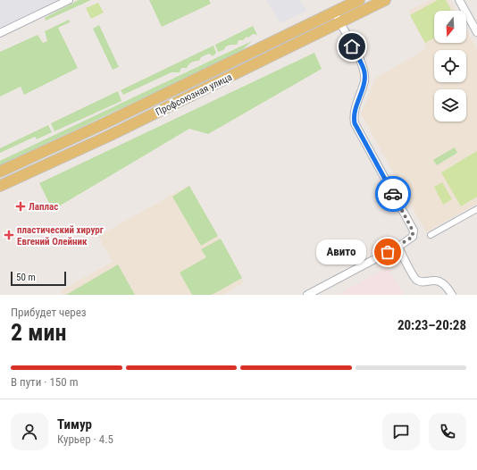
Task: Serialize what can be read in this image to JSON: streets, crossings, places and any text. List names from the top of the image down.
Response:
{
  "streets": {
    "main road": ["Профсоюзная улица"]
  },
  "places": {
    "health": ["Лаплас", "пластический хирург Евгений Олейник"],
    "other": ["Авито"]
  },
  "scale_bar": "50 m",
  "north": "bottom",
  "page": {
    "bubble": "Авито",
    "scale": "50 m",
    "heading": ["2 мин", "Прибудет через", "20:23–20:28"],
    "panel": ["Тимур", "Курьер · 4.5"],
    "bar": "В пути · 150 m"
  }
}
